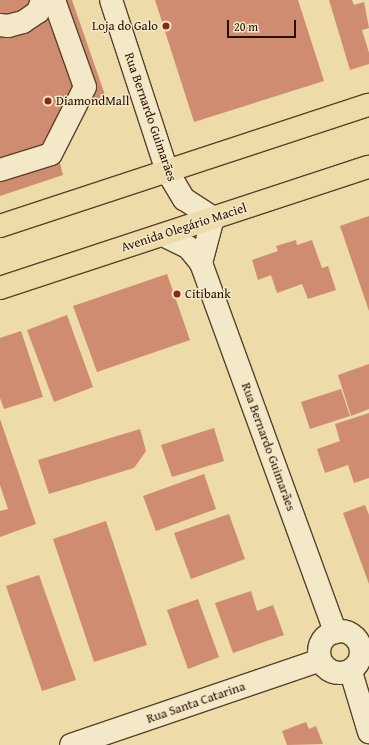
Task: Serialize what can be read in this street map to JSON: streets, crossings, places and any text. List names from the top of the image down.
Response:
{
  "streets": {
    "main road": ["Avenida Olegário Maciel"],
    "street": ["Rua Bernardo Guimarães", "Rua Santa Catarina"]
  },
  "crossings": [
    ["Rua Bernardo Guimarães", "Avenida Olegário Maciel"],
    ["Rua Bernardo Guimarães", "Rua Santa Catarina"]
  ],
  "places": ["Loja do Galo", "DiamondMall", "Citibank"],
  "scale_bar": "20 m"
}
